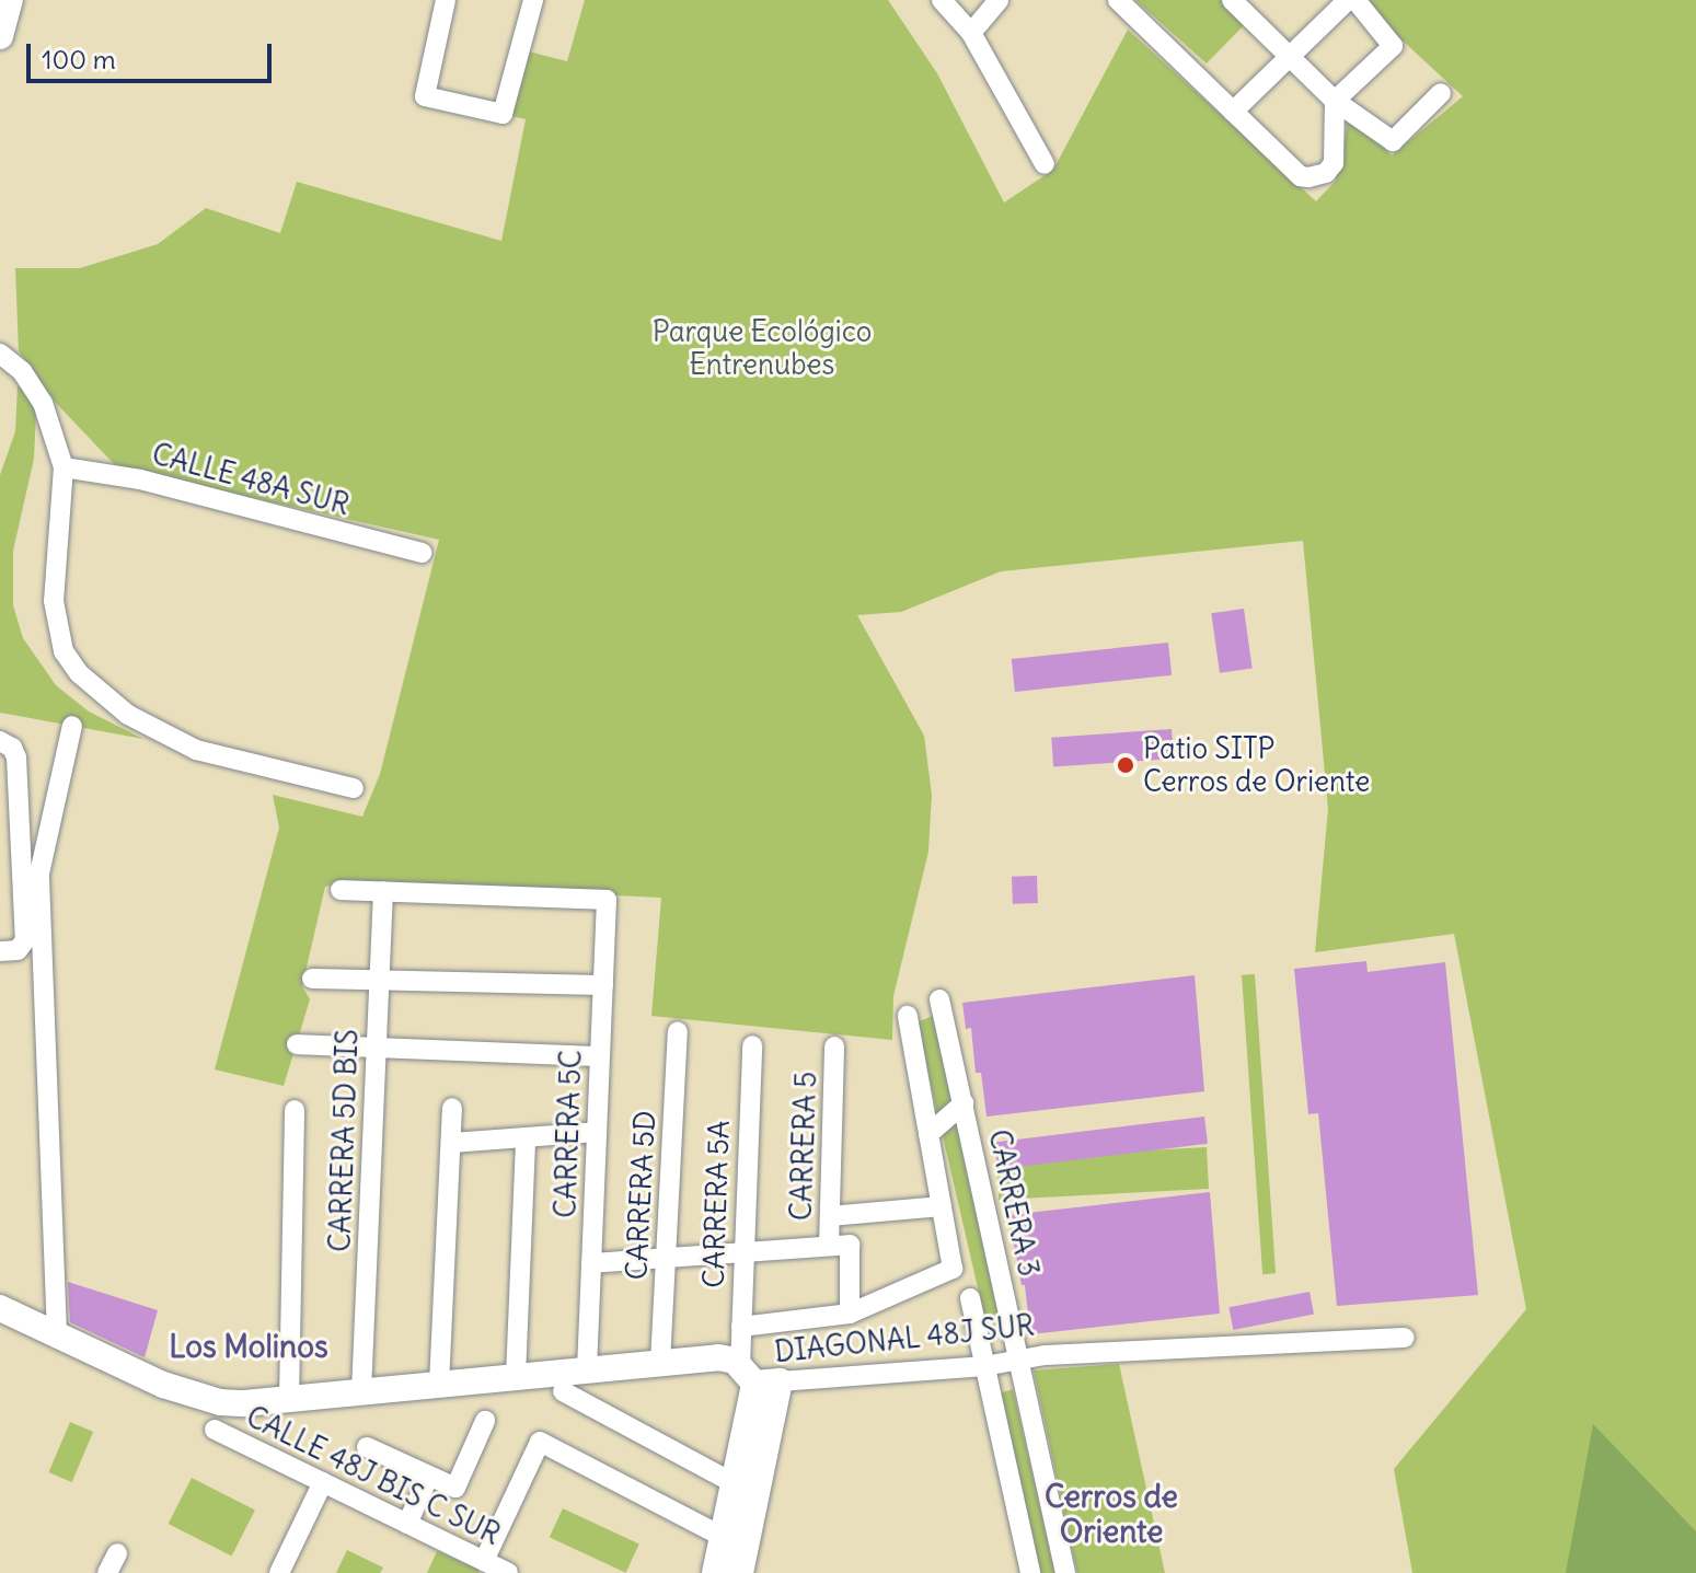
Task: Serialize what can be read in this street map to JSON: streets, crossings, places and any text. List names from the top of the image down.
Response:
{
  "streets": {
    "street": [
      "CALLE 48A SUR",
      "CARRERA 5C",
      "CARRERA 5D BIS",
      "CARRERA 5",
      "CARRERA 5D",
      "CARRERA 3",
      "CARRERA 5A",
      "DIAGONAL 48J SUR",
      "CALLE 48J BIS C SUR"
    ]
  },
  "crossings": [
    ["CARRERA 5C", "CARRERA 5D BIS"],
    ["CARRERA 5C", "DIAGONAL 48J SUR"],
    ["CARRERA 5D BIS", "DIAGONAL 48J SUR"],
    ["CARRERA 5D", "DIAGONAL 48J SUR"],
    ["CARRERA 3", "DIAGONAL 48J SUR"],
    ["CARRERA 5A", "DIAGONAL 48J SUR"]
  ],
  "districts": ["Los Molinos", "Cerros de Oriente"],
  "parks": ["Parque Ecológico Entrenubes"],
  "places": ["Patio SITP Cerros de Oriente"],
  "scale_bar": "100 m"
}
